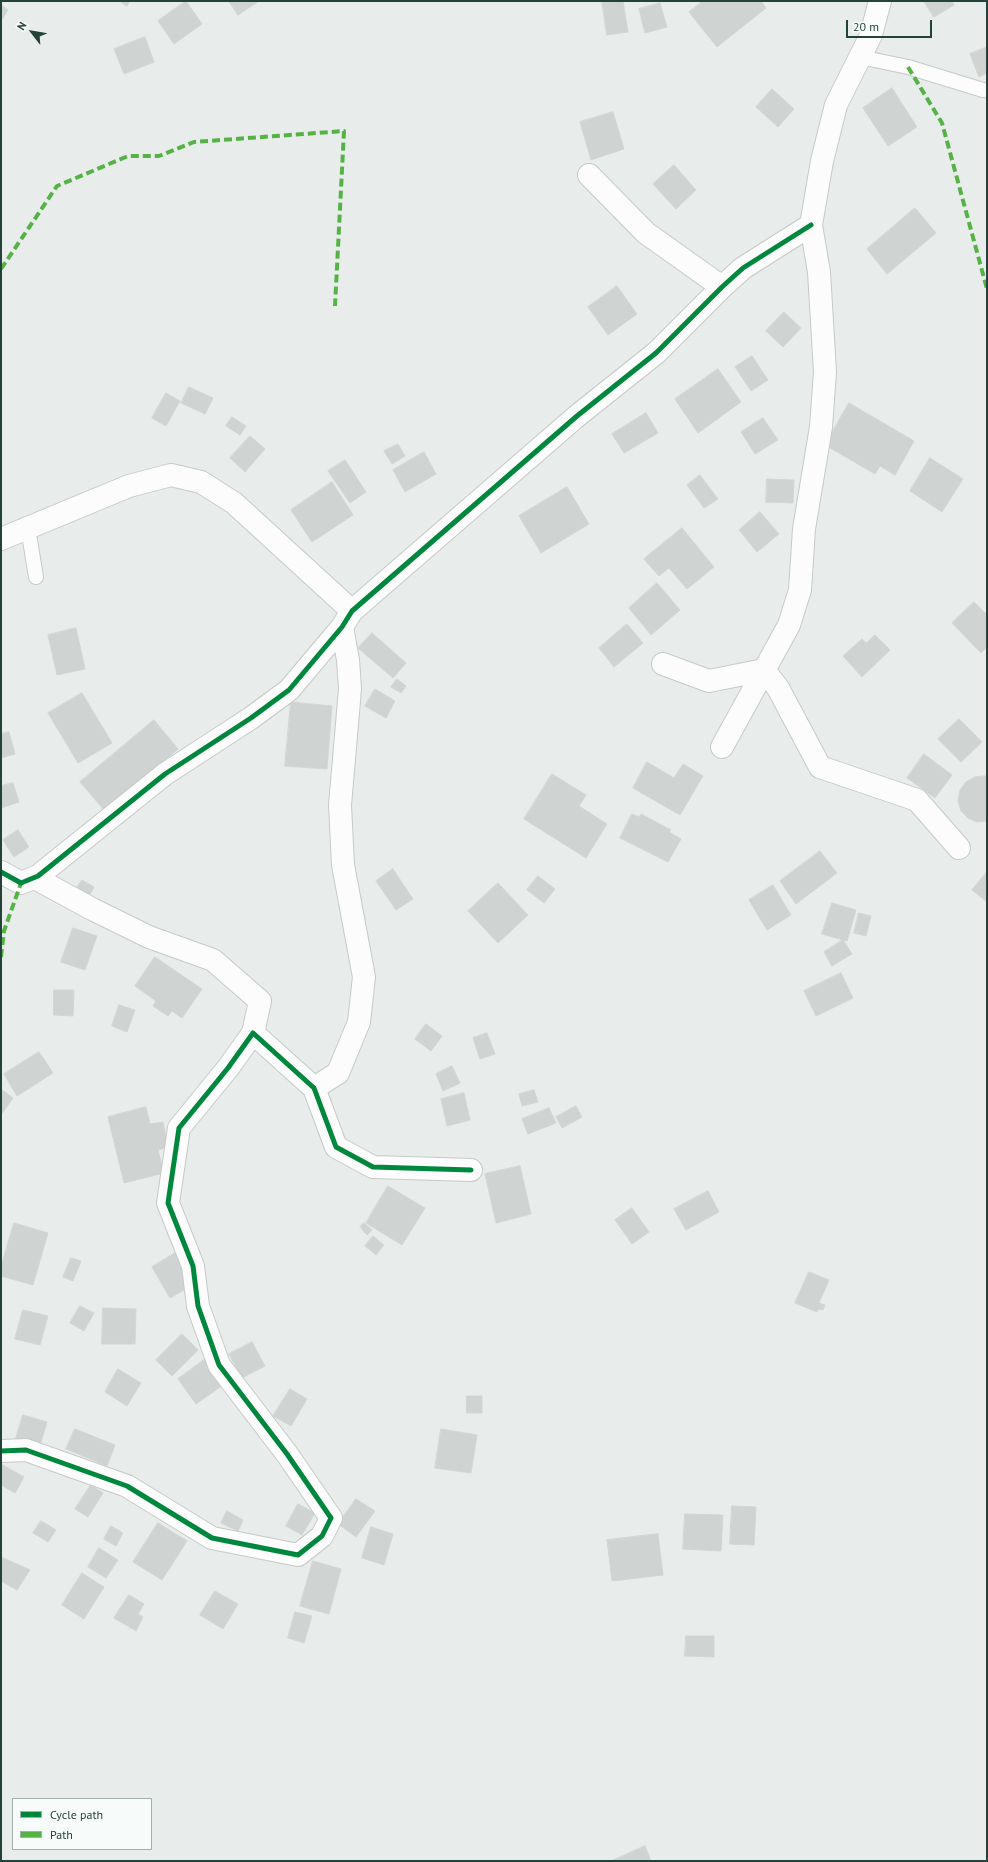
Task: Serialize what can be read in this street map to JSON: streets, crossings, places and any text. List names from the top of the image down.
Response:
{
  "legend": ["Cycle path", "Path"],
  "scale_bar": "20 m",
  "north": "top left"
}
